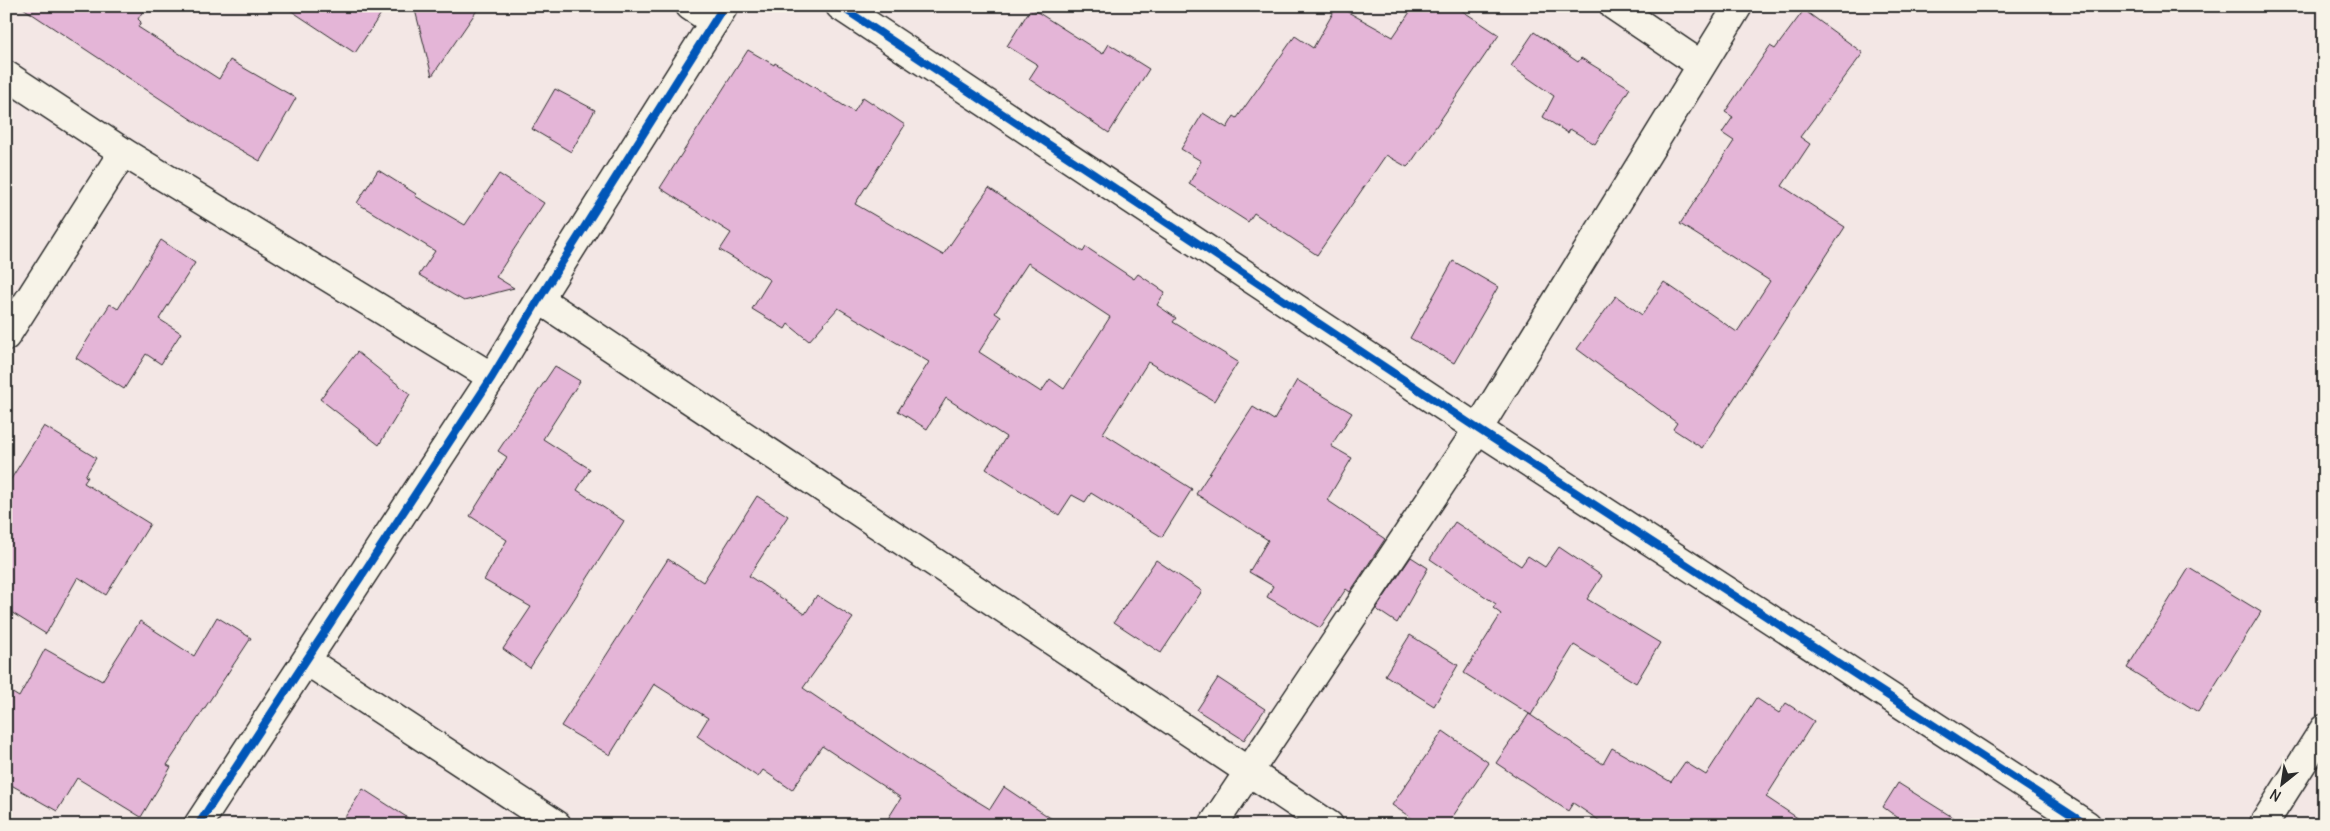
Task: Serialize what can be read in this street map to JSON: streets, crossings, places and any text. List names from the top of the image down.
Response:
{
  "north": "bottom left"
}
